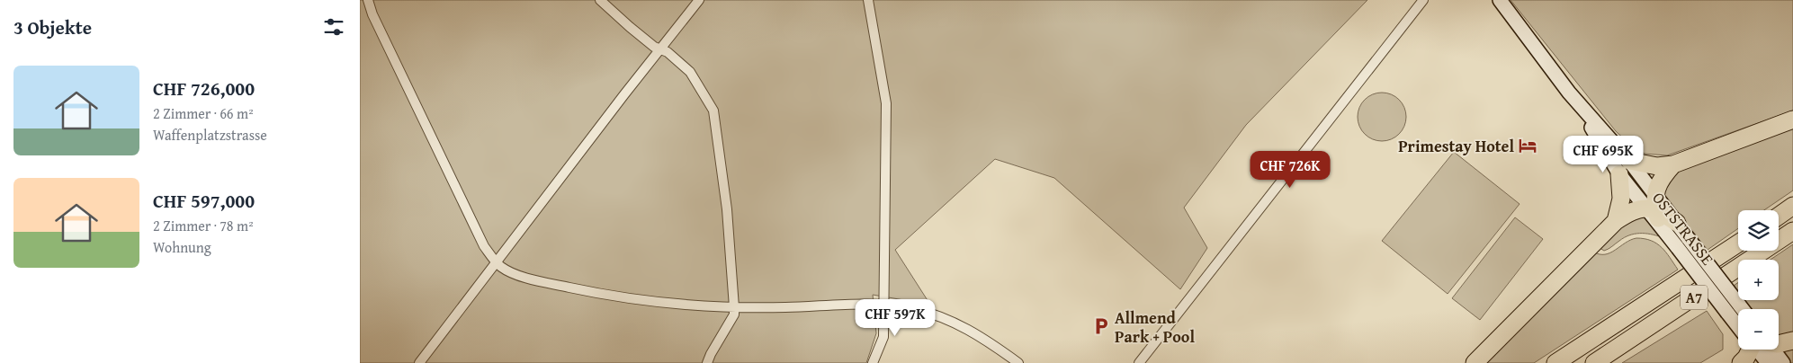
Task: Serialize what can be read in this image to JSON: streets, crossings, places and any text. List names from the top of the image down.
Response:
{
  "streets": {
    "highway": ["A7"],
    "main road": ["OSTSTRASSE"]
  },
  "places": {
    "hotel": ["Primestay Hotel"],
    "parking": ["Allmend Park + Pool"]
  },
  "page": {
    "heading": "3 Objekte",
    "list": [
      {
        "name": "CHF 726,000",
        "note": "2 Zimmer · 66 m² · Waffenplatzstrasse"
      },
      {
        "name": "CHF 597,000",
        "note": "2 Zimmer · 78 m² · Wohnung"
      }
    ],
    "price": ["CHF 695K", "CHF 726K", "CHF 597K"],
    "map_buttons": ["+", "−"]
  }
}
